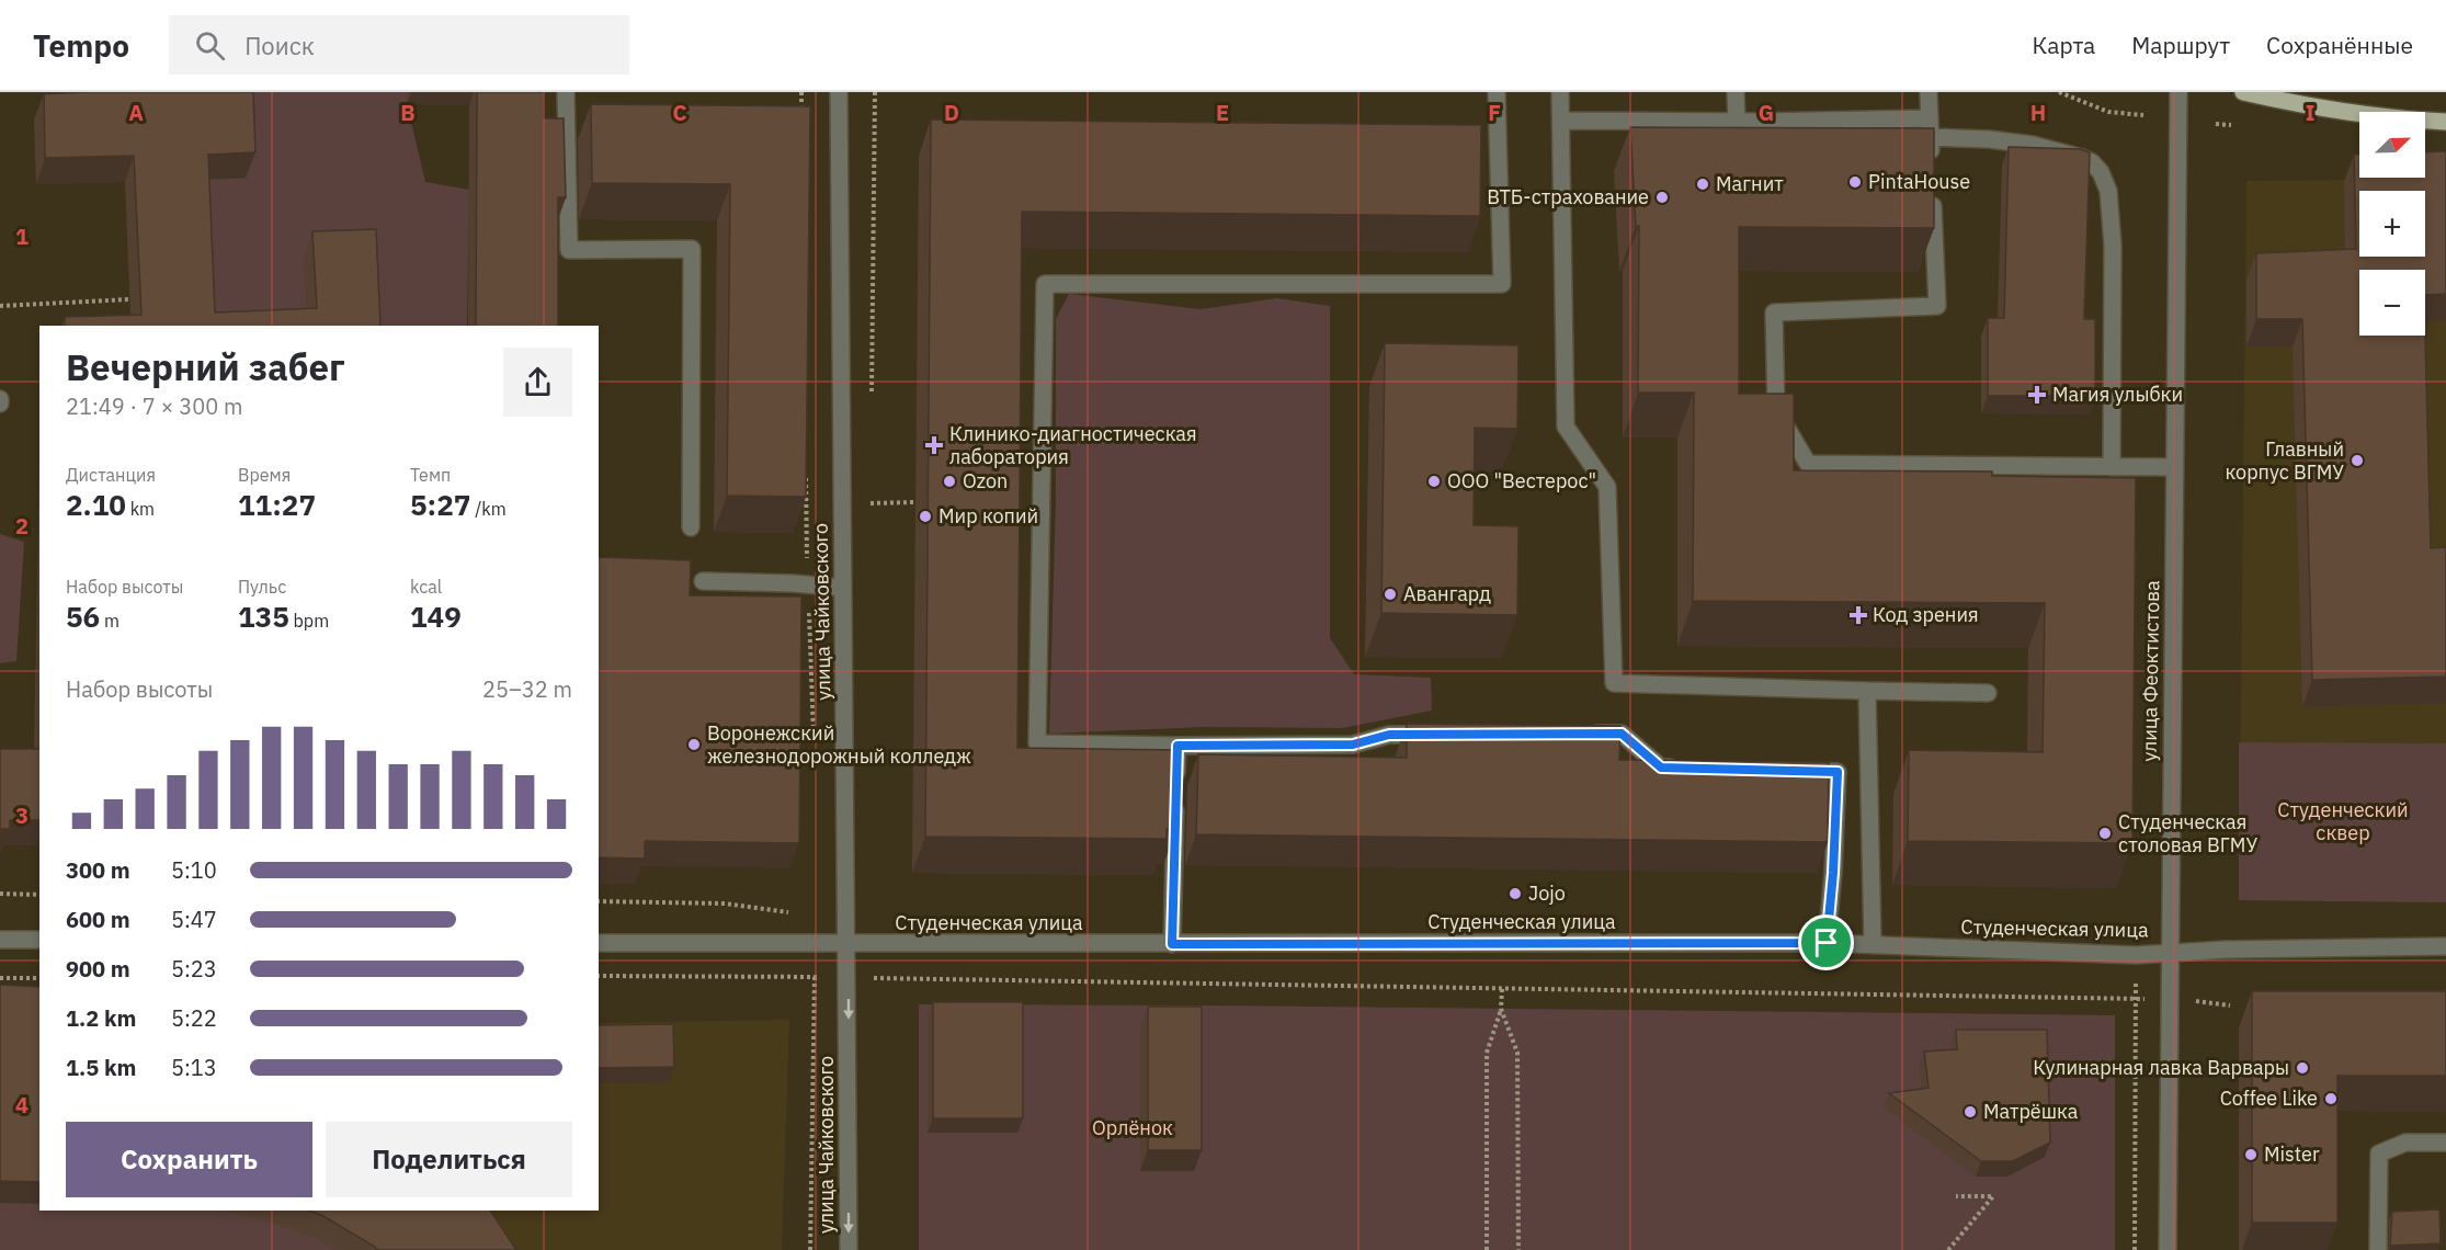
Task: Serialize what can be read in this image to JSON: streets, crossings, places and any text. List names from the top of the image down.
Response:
{
  "streets": {
    "street": ["улица Чайковского", "улица Феоктистова", "Студенческая улица"]
  },
  "crossings": [
    ["улица Чайковского", "Студенческая улица"],
    ["улица Феоктистова", "Студенческая улица"]
  ],
  "parks": ["Студенческий сквер", "Орлёнок"],
  "places": {
    "other": [
      "PintaHouse",
      "Магнит",
      "ВТБ-страхование",
      "Главный корпус ВГМУ",
      "Ozon",
      "ООО \"Вестерос\"",
      "Мир копий",
      "Авангард",
      "Воронежский железнодорожный колледж",
      "Студенческая столовая ВГМУ",
      "Jojo",
      "Кулинарная лавка Варвары",
      "Coffee Like",
      "Матрёшка",
      "Mister"
    ],
    "health": ["Магия улыбки", "Клинико-диагностическая лаборатория", "Код зрения"]
  },
  "north": "top right",
  "page": {
    "header": "Tempo",
    "search": "Поиск",
    "nav": ["Карта", "Маршрут", "Сохранённые"],
    "map_buttons": ["+", "−"],
    "heading": ["Вечерний забег", "21:49 · 7 × 300 m"],
    "stats": [
      ["Дистанция", "2.10 km"],
      ["Время", "11:27"],
      ["Темп", "5:27 /km"],
      ["Набор высоты", "56 m"],
      ["Пульс", "135 bpm"],
      ["kcal", "149"]
    ],
    "chart": ["Набор высоты", "25–32 m"],
    "list": [
      {
        "name": "300 m",
        "note": "5:10"
      },
      {
        "name": "600 m",
        "note": "5:47"
      },
      {
        "name": "900 m",
        "note": "5:23"
      },
      {
        "name": "1.2 km",
        "note": "5:22"
      },
      {
        "name": "1.5 km",
        "note": "5:13"
      }
    ],
    "buttons": ["Сохранить", "Поделиться"]
  },
  "grid": {
    "columns": [
      "A",
      "B",
      "C",
      "D",
      "E",
      "F",
      "G",
      "H",
      "I"
    ],
    "rows": [
      "1",
      "2",
      "3",
      "4"
    ]
  }
}
